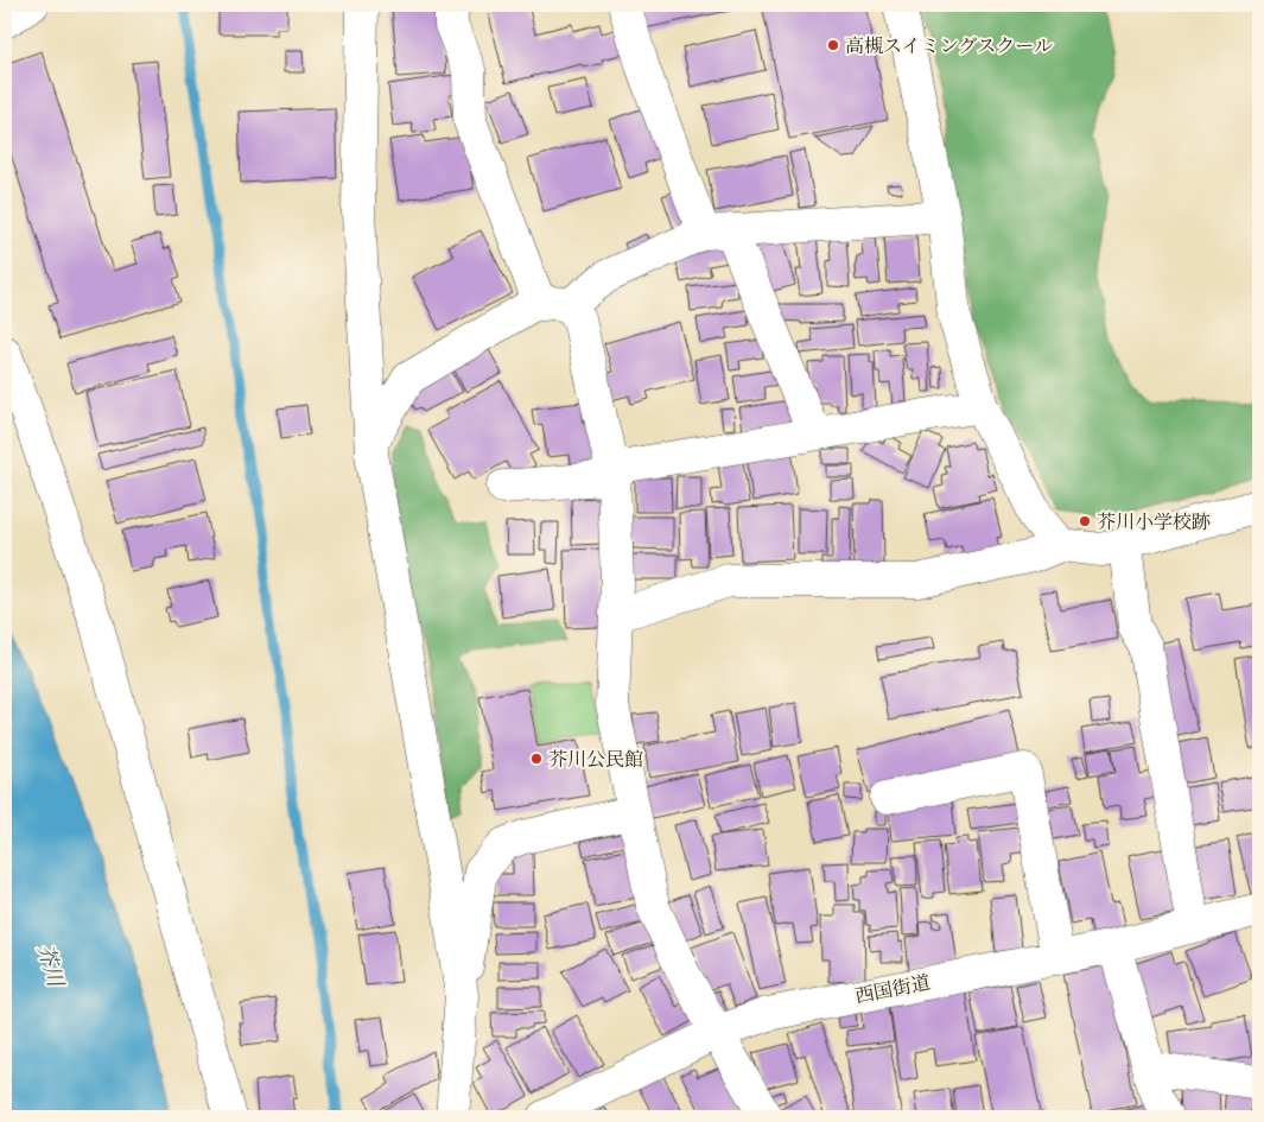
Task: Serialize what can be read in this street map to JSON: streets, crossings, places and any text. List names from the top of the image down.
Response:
{
  "streets": {
    "street": ["西国街道"]
  },
  "water": ["芥川"],
  "places": ["高槻スイミングスクール", "芥川小学校跡", "芥川公民館"]
}
